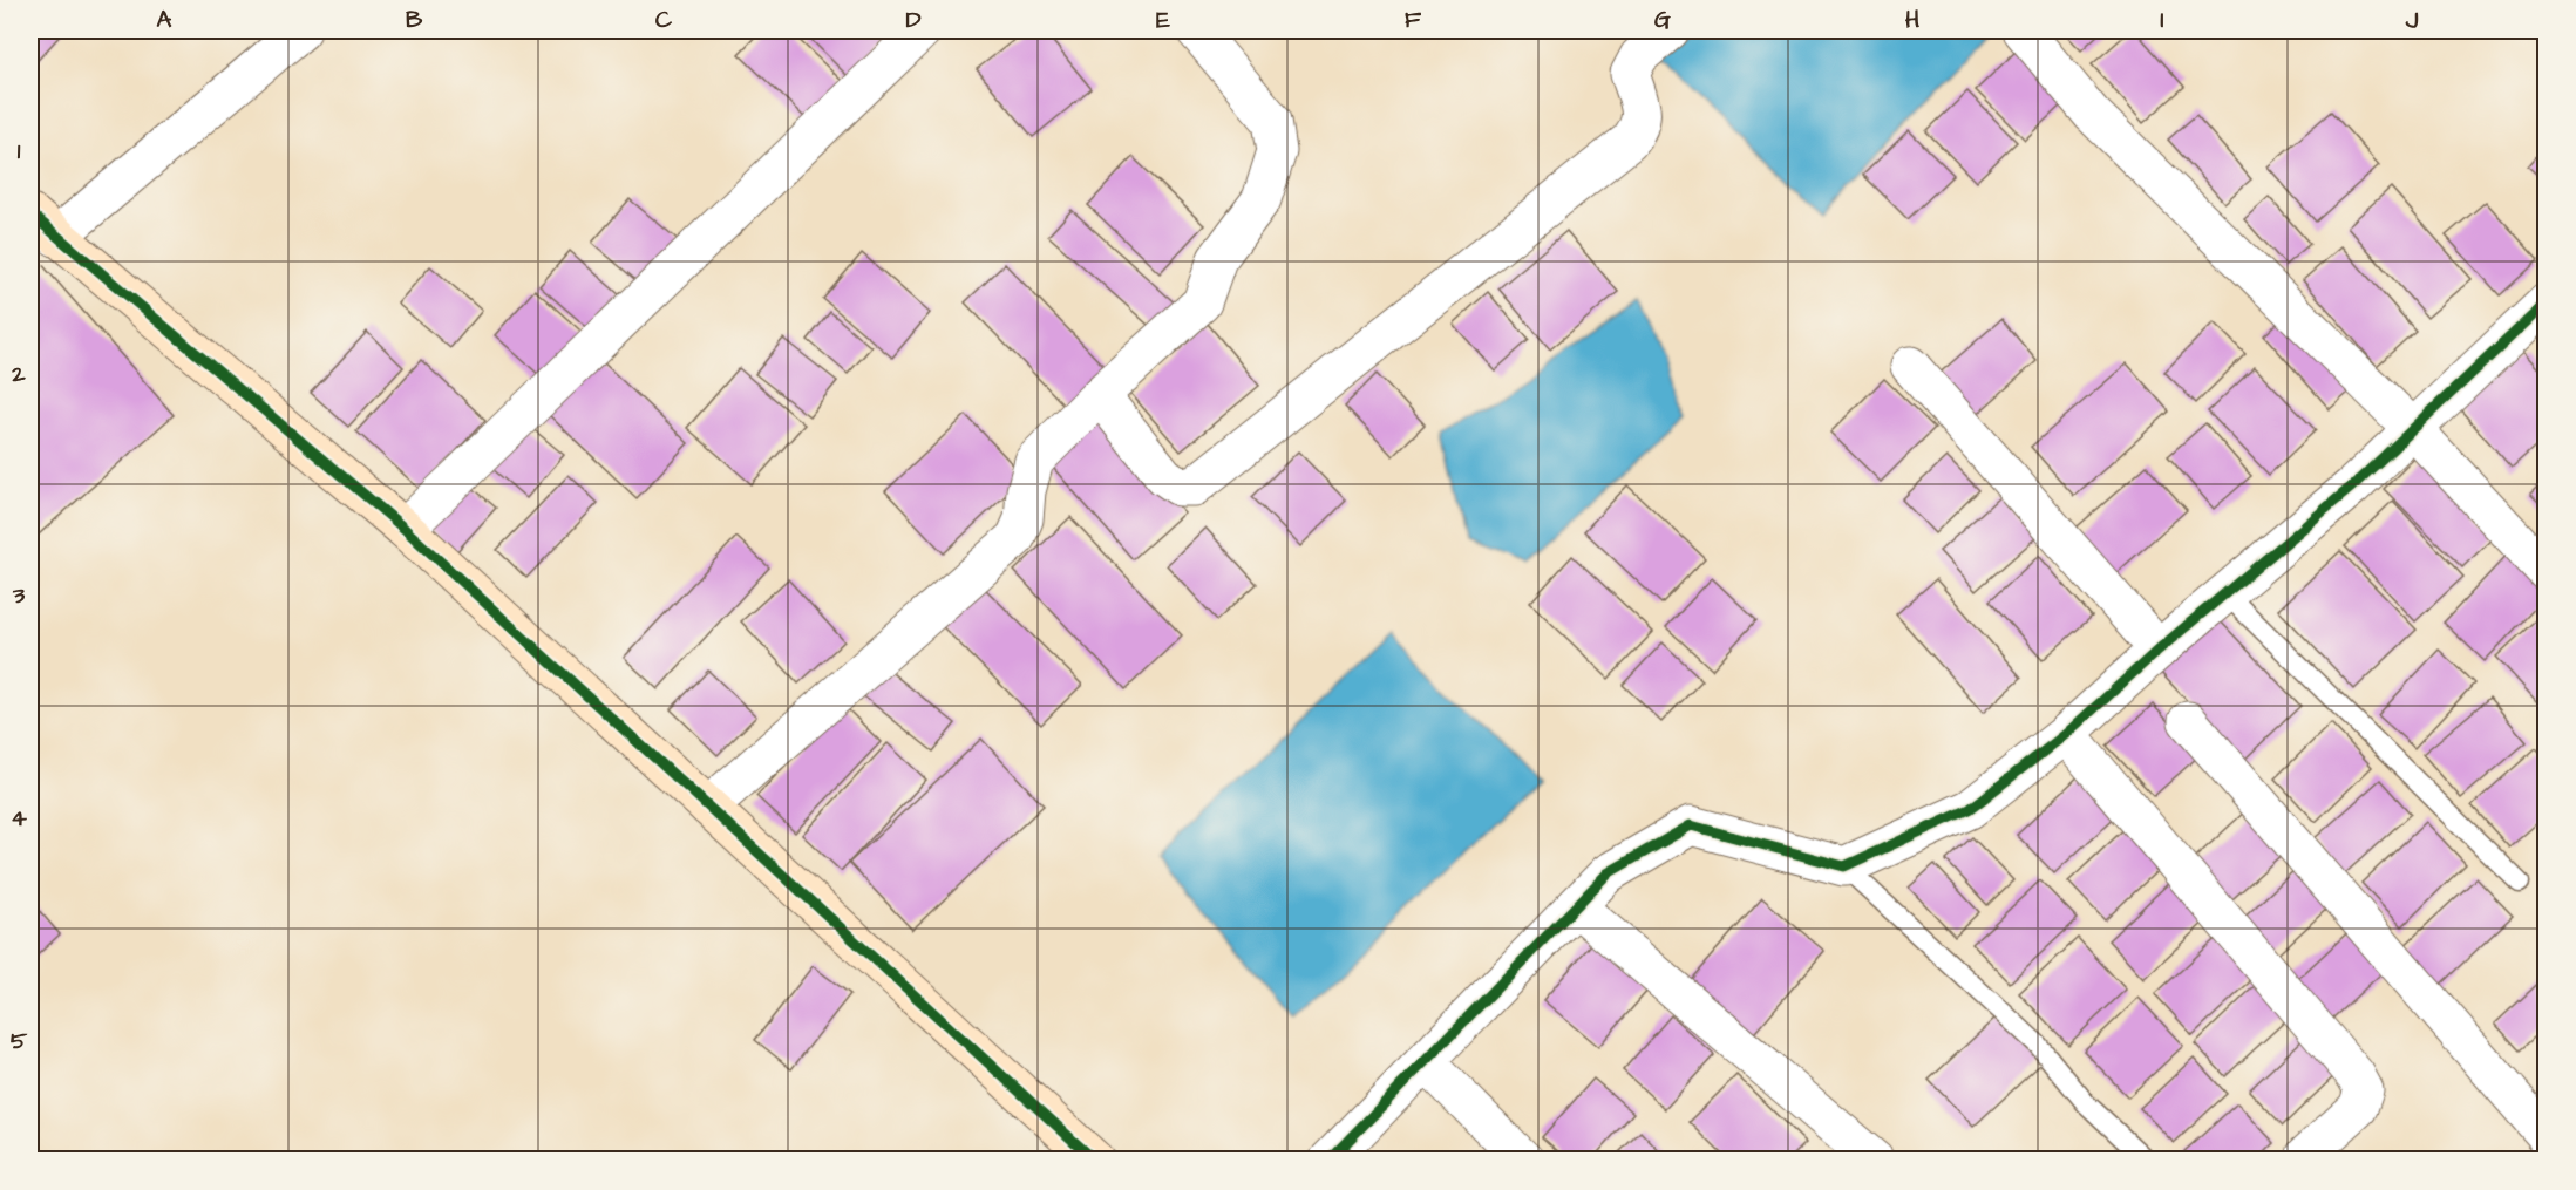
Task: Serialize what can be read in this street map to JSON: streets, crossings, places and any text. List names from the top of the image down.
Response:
{
  "grid": {
    "columns": [
      "A",
      "B",
      "C",
      "D",
      "E",
      "F",
      "G",
      "H",
      "I",
      "J"
    ],
    "rows": [
      "1",
      "2",
      "3",
      "4",
      "5"
    ]
  }
}
